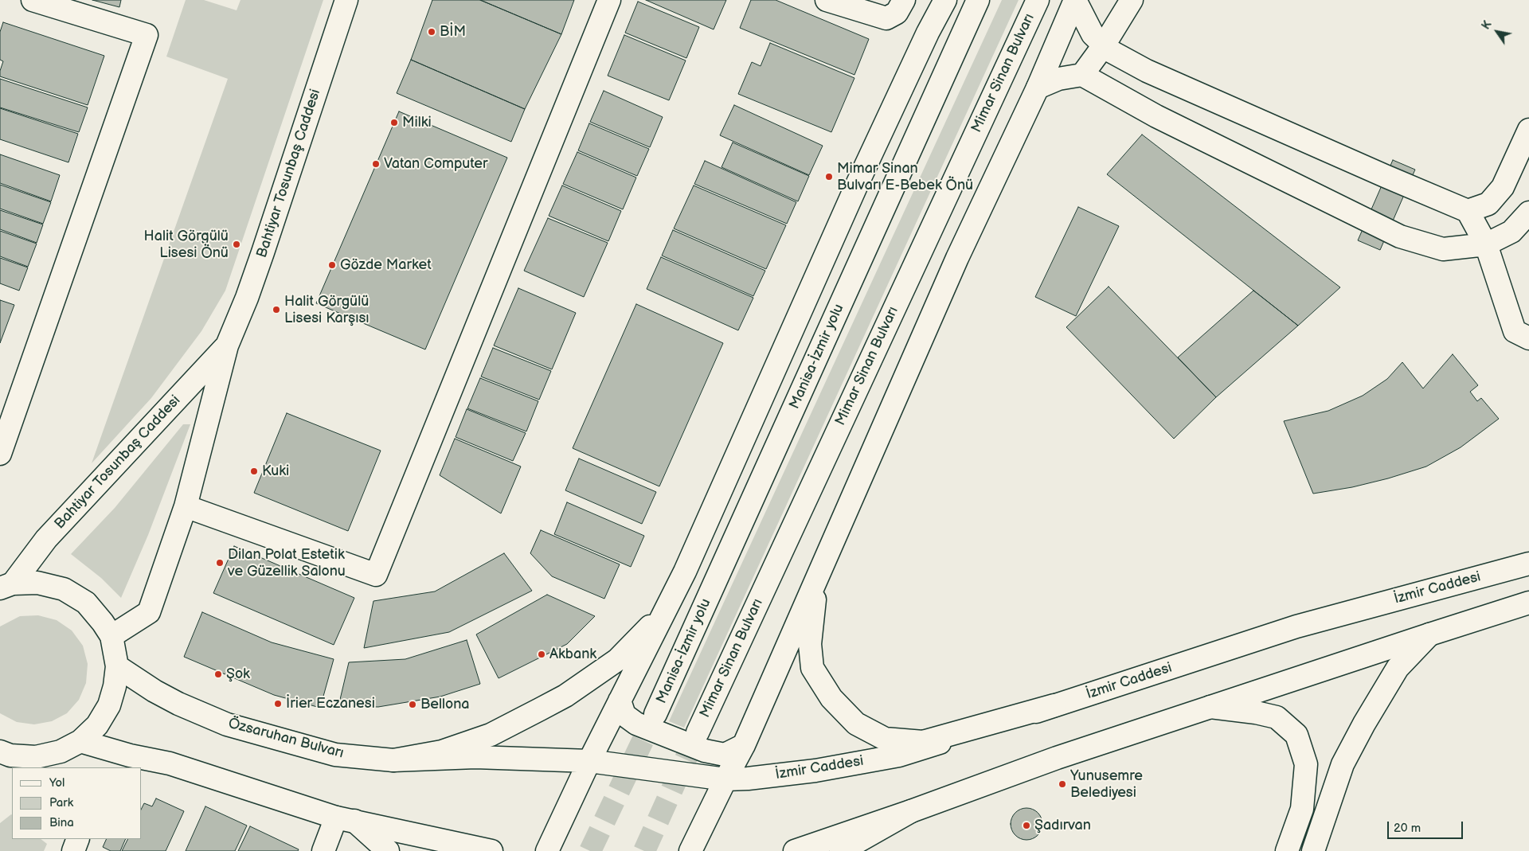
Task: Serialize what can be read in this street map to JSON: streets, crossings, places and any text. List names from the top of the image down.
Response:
{
  "streets": {
    "main road": [
      "Mimar Sinan Bulvarı",
      "Bahtiyar Tosunbaş Caddesi",
      "Manisa-İzmir yolu",
      "İzmir Caddesi",
      "Özsaruhan Bulvarı"
    ]
  },
  "crossings": [
    ["İzmir Caddesi", "Özsaruhan Bulvarı"]
  ],
  "places": [
    "BİM",
    "Milki",
    "Vatan Computer",
    "Mimar Sinan Bulvarı E-Bebek Önü",
    "Halit Görgülü Lisesi Önü",
    "Gözde Market",
    "Halit Görgülü Lisesi Karşısı",
    "Kuki",
    "Dilan Polat Estetik ve Güzellik Salonu",
    "Akbank",
    "Şok",
    "İrier Eczanesi",
    "Bellona",
    "Yunusemre Belediyesi",
    "Şadırvan"
  ],
  "legend": ["Yol", "Park", "Bina"],
  "scale_bar": "20 m",
  "north": "top left"
}
